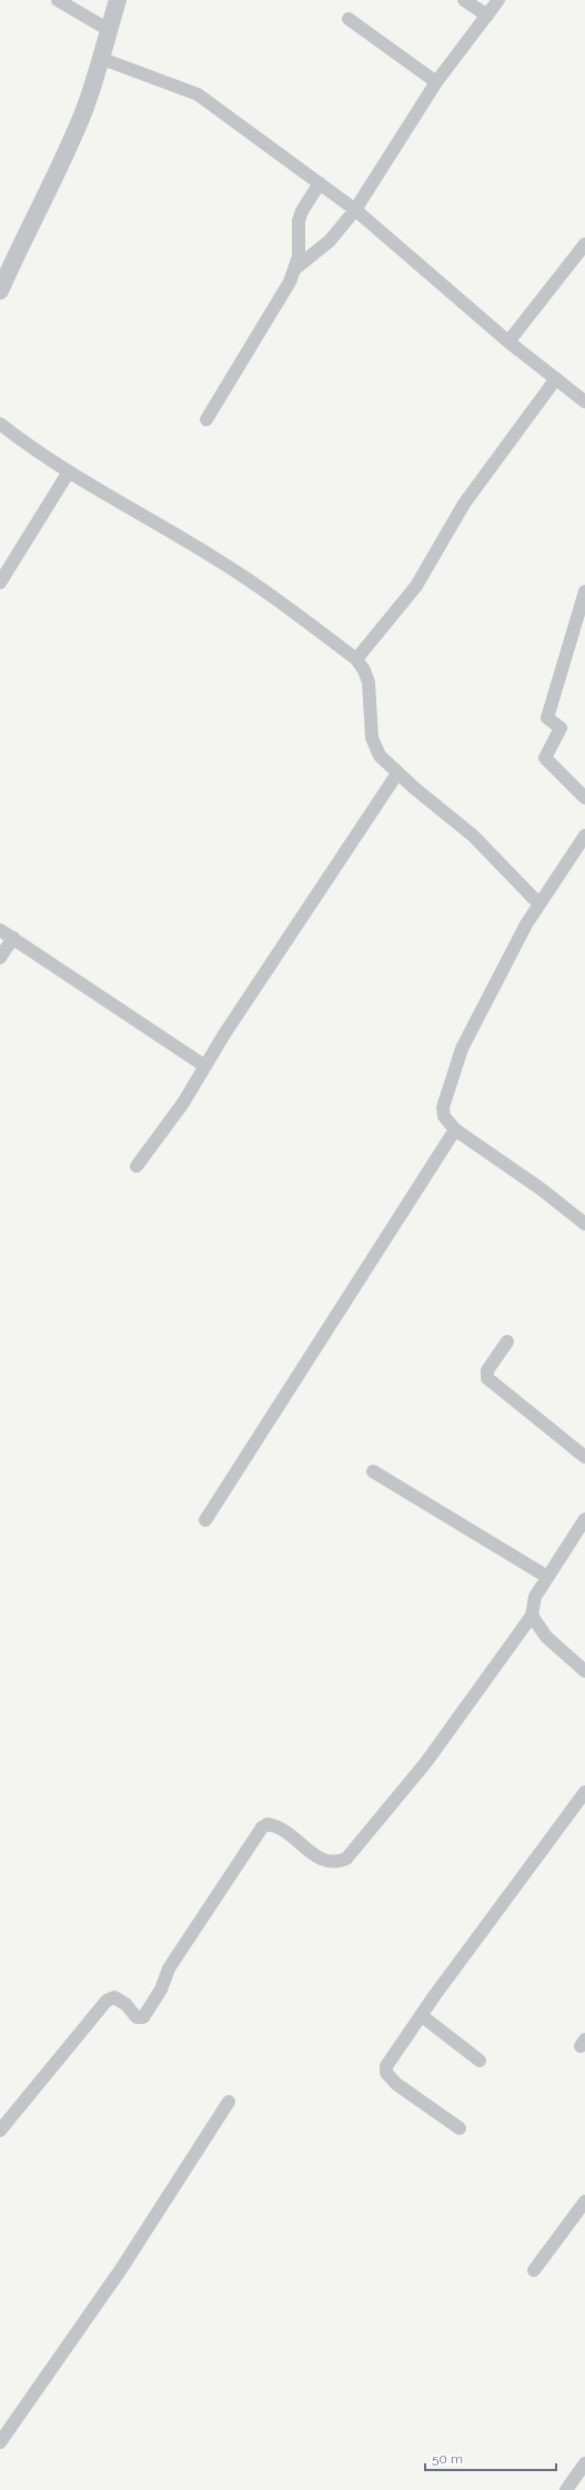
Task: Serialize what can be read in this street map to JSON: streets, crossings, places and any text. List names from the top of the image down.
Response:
{
  "scale_bar": "50 m"
}
